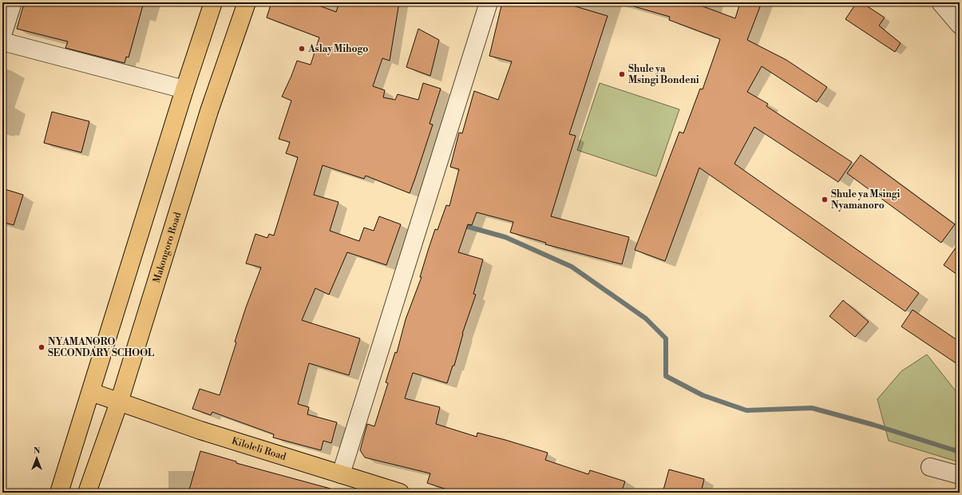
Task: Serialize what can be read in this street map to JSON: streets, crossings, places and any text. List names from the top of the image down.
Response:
{
  "streets": {
    "main road": ["Makongoro Road", "Kiloleli Road"]
  },
  "crossings": [
    ["Makongoro Road", "Kiloleli Road"]
  ],
  "places": [
    "Aslay Mihogo",
    "Shule ya Msingi Bondeni",
    "Shule ya Msingi Nyamanoro",
    "NYAMANORO SECONDARY SCHOOL"
  ],
  "north": "top"
}
